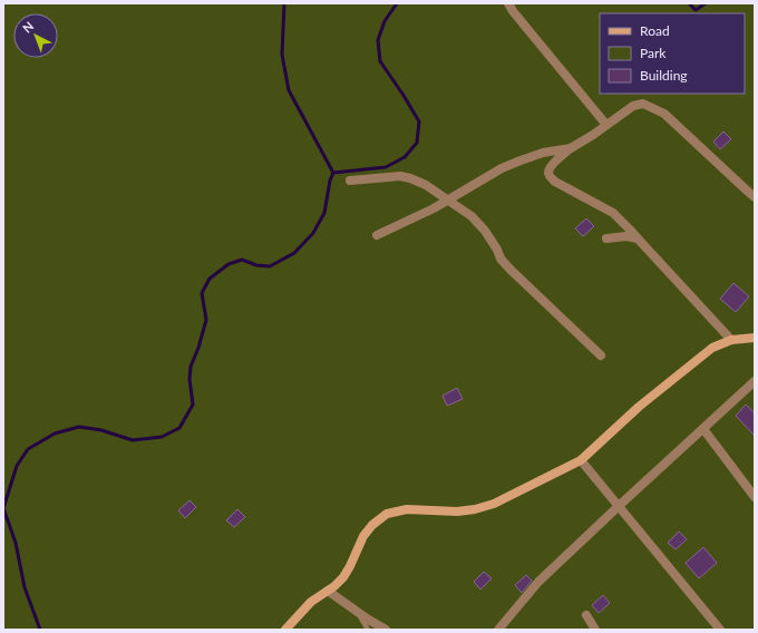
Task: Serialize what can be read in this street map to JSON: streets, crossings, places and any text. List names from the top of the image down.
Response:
{
  "legend": ["Road", "Park", "Building"],
  "north": "top left"
}
